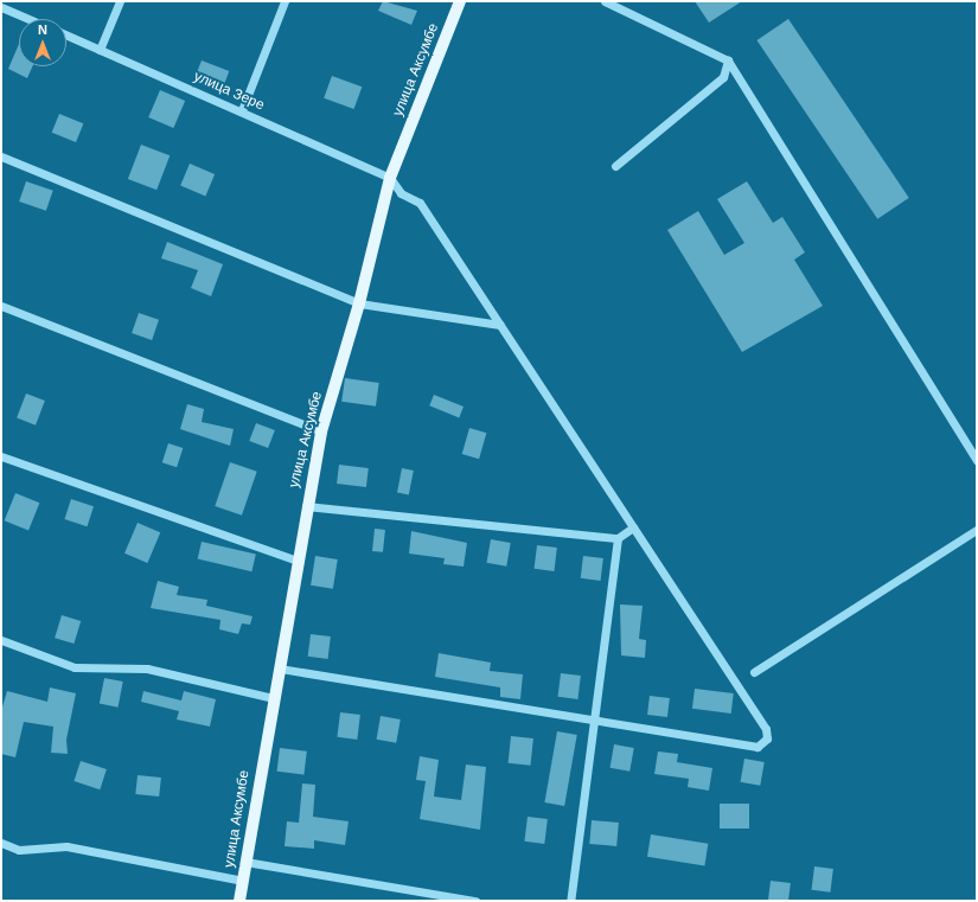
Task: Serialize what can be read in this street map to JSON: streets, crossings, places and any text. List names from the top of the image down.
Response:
{
  "streets": {
    "main road": ["улица Аксумбе"],
    "street": ["улица Зере"]
  },
  "crossings": [
    ["улица Аксумбе", "улица Зере"]
  ],
  "north": "top"
}
